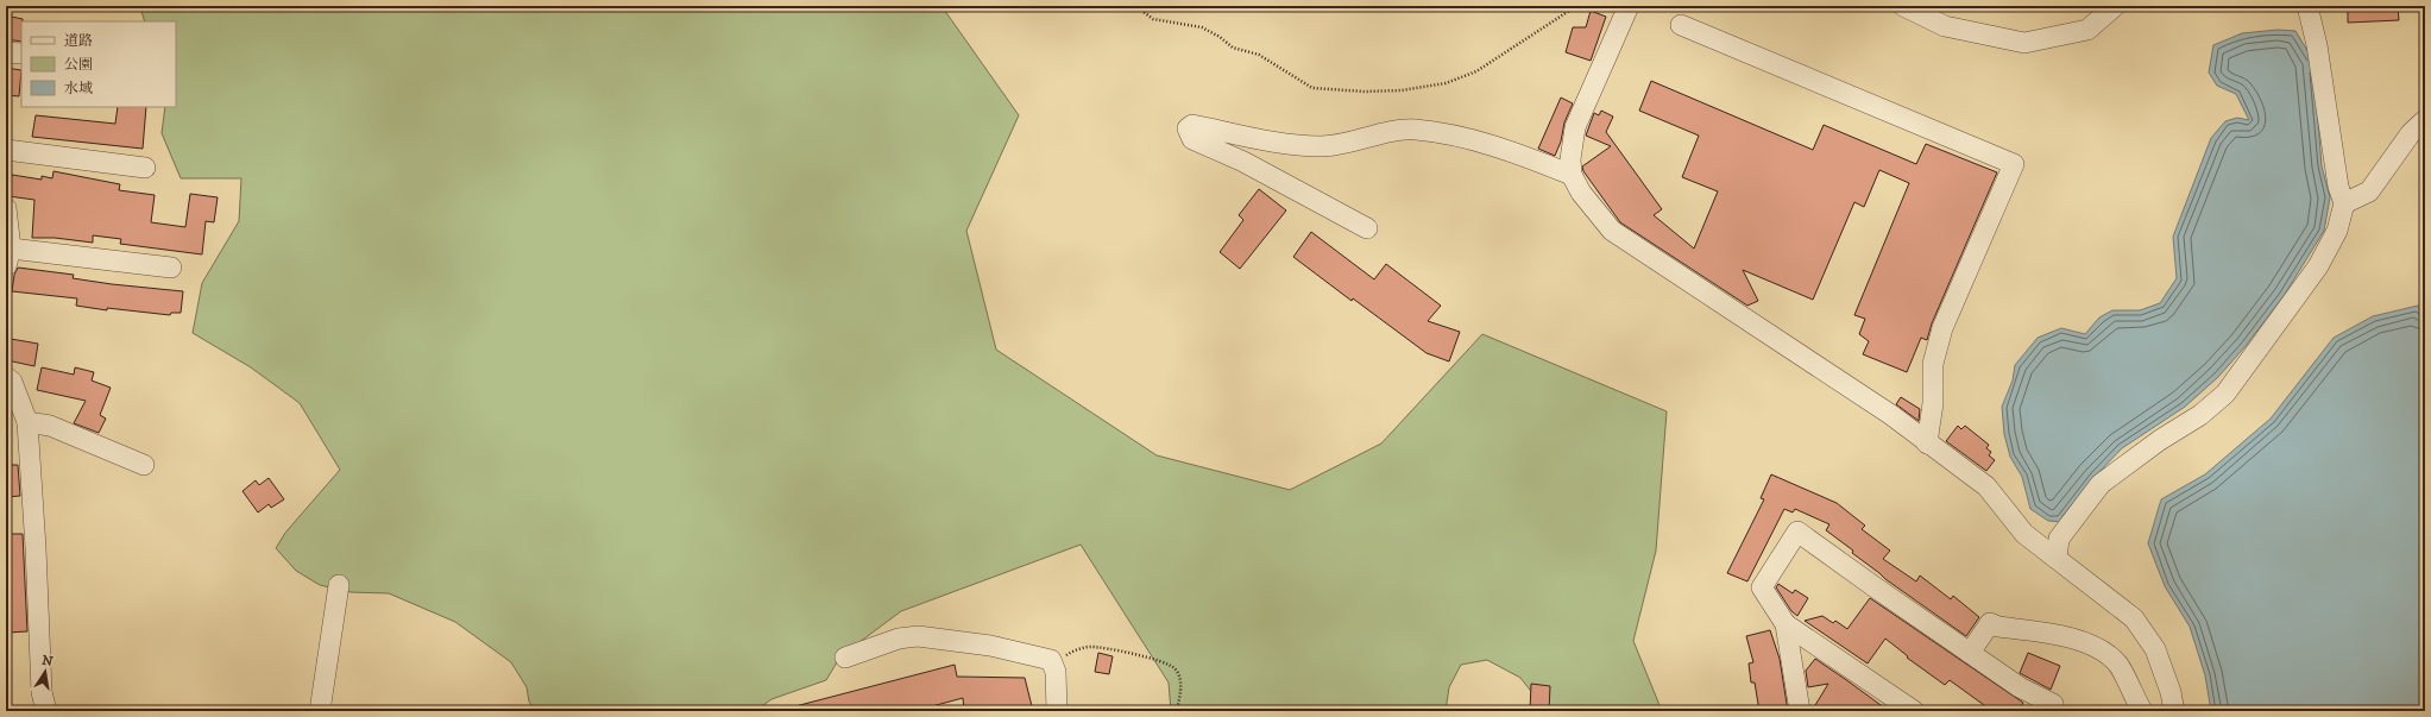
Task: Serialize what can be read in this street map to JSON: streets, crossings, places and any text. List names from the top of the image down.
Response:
{
  "legend": ["道路", "公園", "水域"],
  "north": "top"
}
